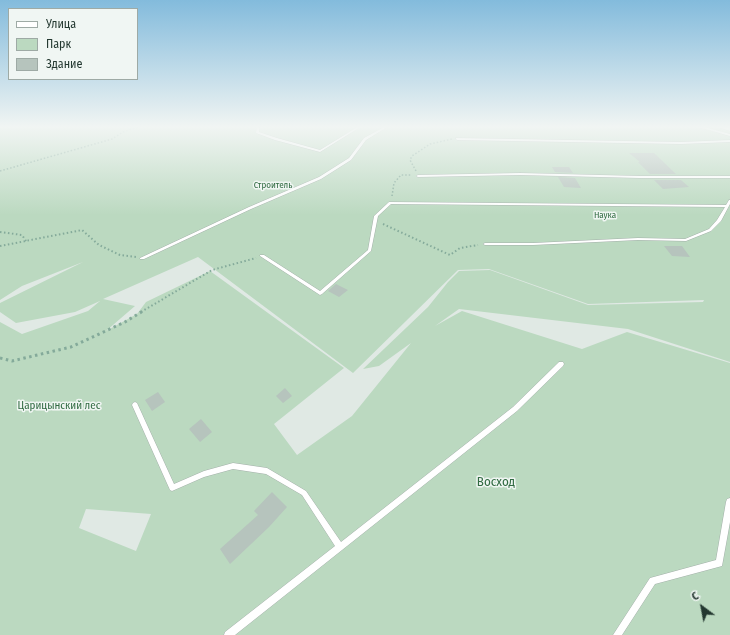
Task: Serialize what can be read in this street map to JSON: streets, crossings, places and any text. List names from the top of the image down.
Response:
{
  "parks": [
    "Строитель",
    "Наука",
    "Царицынский лес",
    "Восход"
  ],
  "legend": ["Улица", "Парк", "Здание"],
  "north": "top left"
}
